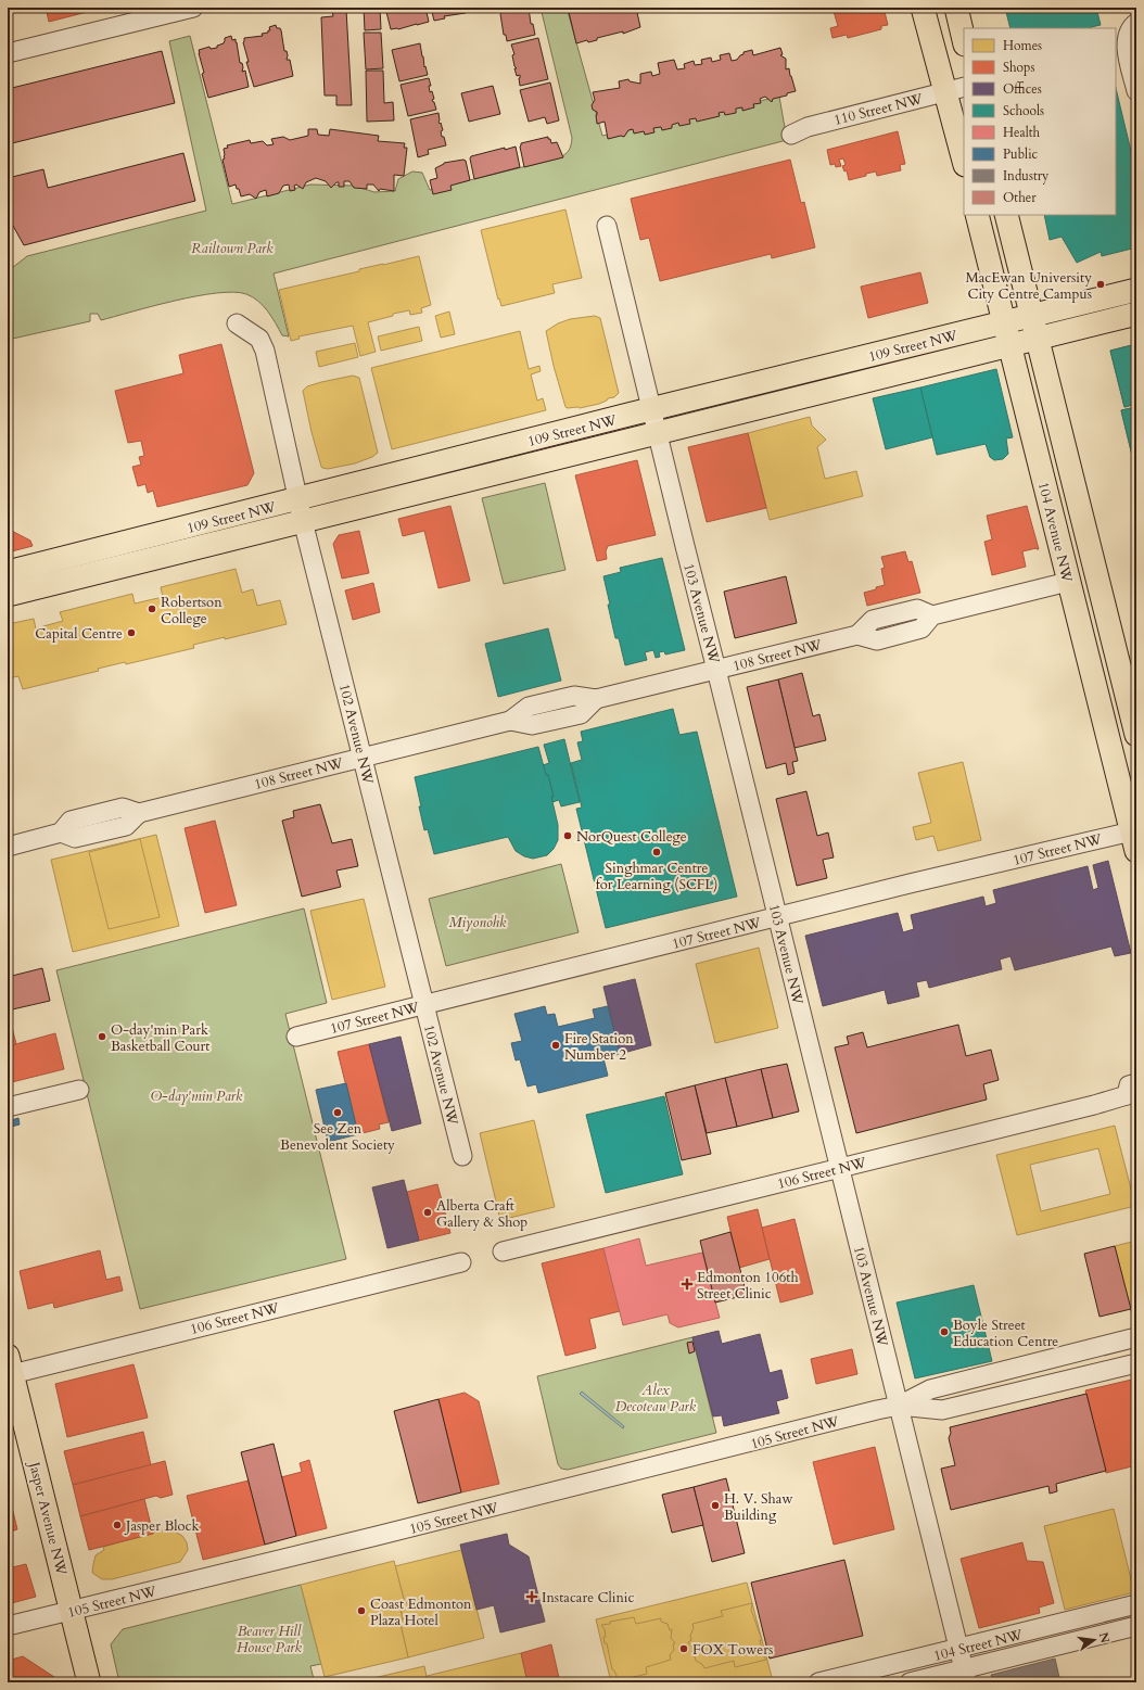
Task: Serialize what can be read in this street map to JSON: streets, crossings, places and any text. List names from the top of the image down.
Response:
{
  "streets": {
    "main road": ["109 Street NW", "104 Avenue NW", "Jasper Avenue NW"],
    "street": [
      "110 Street NW",
      "103 Avenue NW",
      "108 Street NW",
      "102 Avenue NW",
      "107 Street NW",
      "106 Street NW",
      "105 Street NW",
      "104 Street NW"
    ]
  },
  "crossings": [
    ["109 Street NW", "104 Avenue NW"],
    ["109 Street NW", "103 Avenue NW"],
    ["109 Street NW", "102 Avenue NW"],
    ["104 Avenue NW", "108 Street NW"],
    ["104 Avenue NW", "107 Street NW"],
    ["103 Avenue NW", "108 Street NW"],
    ["103 Avenue NW", "107 Street NW"],
    ["103 Avenue NW", "106 Street NW"],
    ["103 Avenue NW", "105 Street NW"],
    ["103 Avenue NW", "104 Street NW"],
    ["108 Street NW", "102 Avenue NW"],
    ["102 Avenue NW", "107 Street NW"],
    ["106 Street NW", "Jasper Avenue NW"],
    ["105 Street NW", "Jasper Avenue NW"]
  ],
  "parks": [
    "Railtown Park",
    "Miyonohk",
    "O-day'min Park",
    "Alex Decoteau Park",
    "Beaver Hill House Park"
  ],
  "places": {
    "other": [
      "MacEwan University City Centre Campus",
      "Robertson College",
      "Capital Centre",
      "NorQuest College",
      "Singhmar Centre for Learning (SCFL)",
      "O-day'min Park Basketball Court",
      "Fire Station Number 2",
      "See Zen Benevolent Society",
      "Alberta Craft Gallery & Shop",
      "Boyle Street Education Centre",
      "H. V. Shaw Building",
      "Jasper Block",
      "Coast Edmonton Plaza Hotel",
      "FOX Towers"
    ],
    "health": ["Edmonton 106th Street Clinic", "Instacare Clinic"]
  },
  "legend": [
    "Homes",
    "Shops",
    "Offices",
    "Schools",
    "Health",
    "Public",
    "Industry",
    "Other"
  ],
  "north": "right"
}
